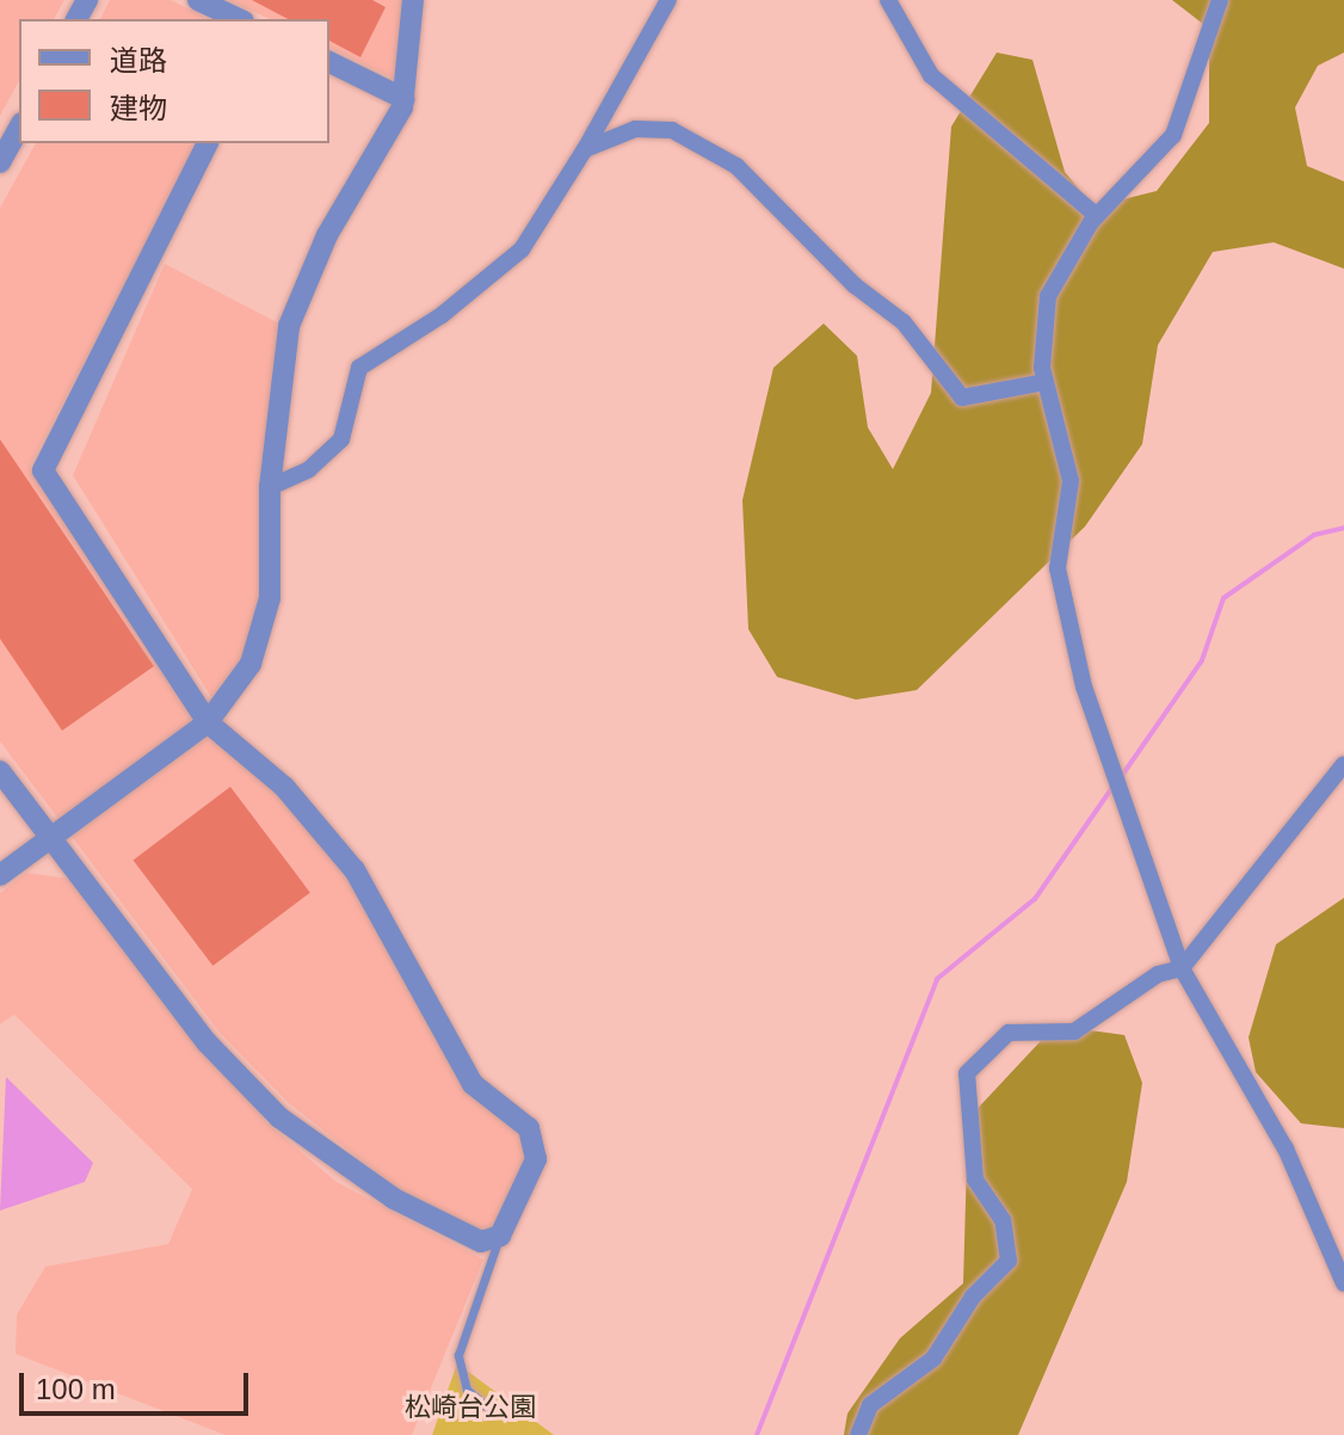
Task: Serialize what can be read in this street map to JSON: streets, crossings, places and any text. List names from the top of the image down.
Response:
{
  "parks": ["松崎台公園"],
  "legend": ["道路", "建物"],
  "scale_bar": "100 m"
}
